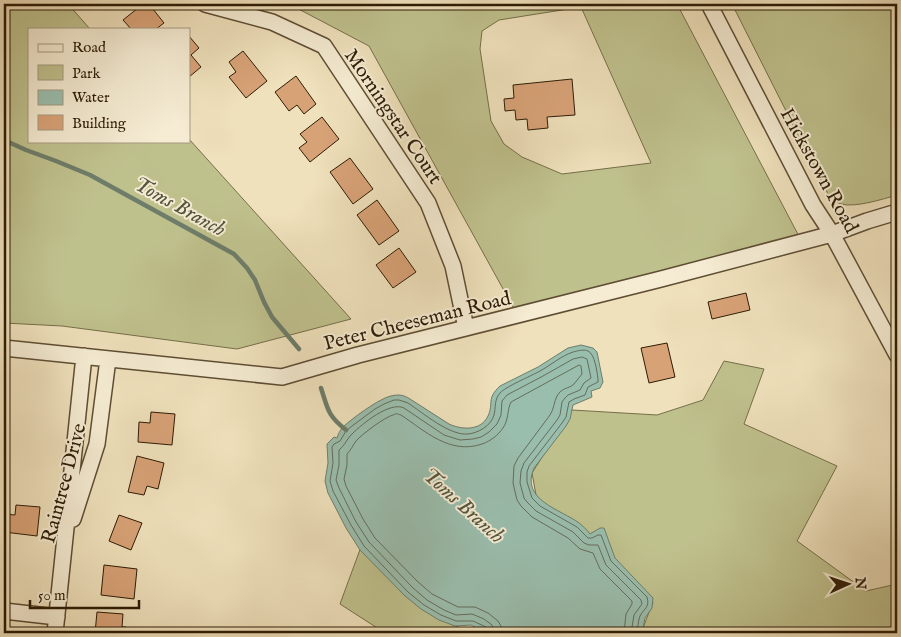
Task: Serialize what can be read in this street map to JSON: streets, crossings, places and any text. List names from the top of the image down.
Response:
{
  "streets": {
    "street": [
      "Morningstar Court",
      "Hickstown Road",
      "Peter Cheeseman Road",
      "Raintree Drive"
    ]
  },
  "crossings": [
    ["Morningstar Court", "Peter Cheeseman Road"],
    ["Hickstown Road", "Peter Cheeseman Road"],
    ["Peter Cheeseman Road", "Raintree Drive"]
  ],
  "water": ["Toms Branch"],
  "legend": [
    "Road",
    "Park",
    "Water",
    "Building"
  ],
  "scale_bar": "50 m",
  "north": "right"
}
